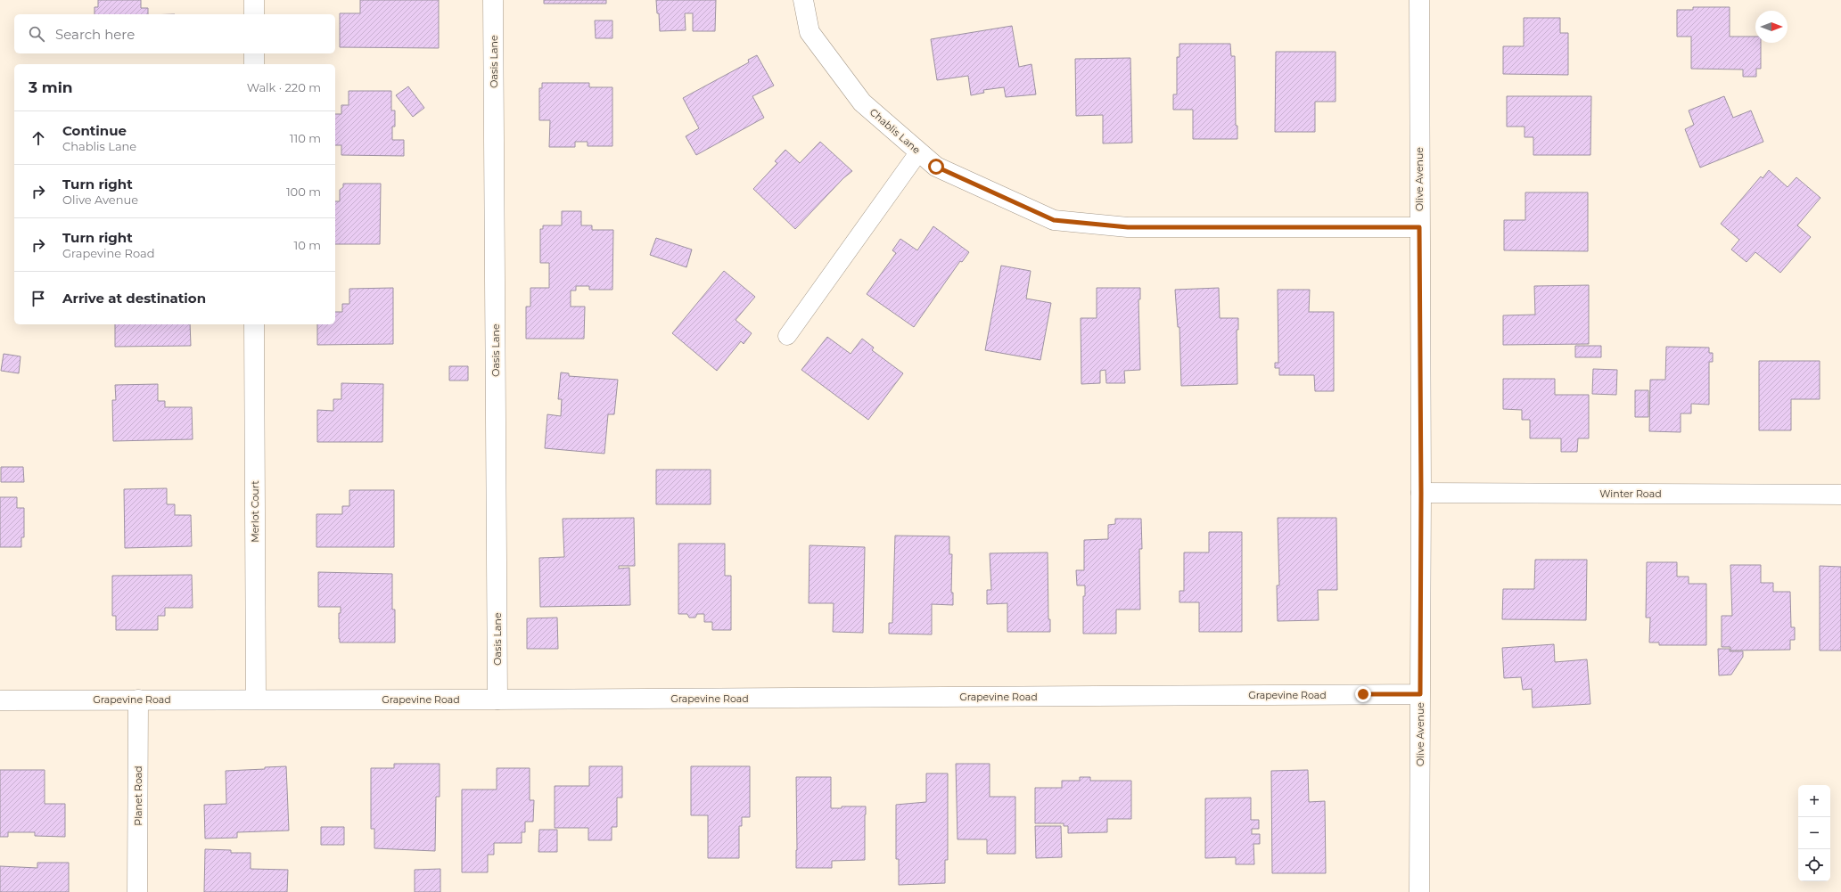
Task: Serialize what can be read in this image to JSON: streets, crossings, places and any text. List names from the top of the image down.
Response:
{
  "streets": {
    "street": [
      "Oasis Lane",
      "Chablis Lane",
      "Olive Avenue",
      "Winter Road",
      "Merlot Court",
      "Grapevine Road",
      "Planet Road"
    ]
  },
  "crossings": [
    ["Oasis Lane", "Grapevine Road"],
    ["Chablis Lane", "Olive Avenue"],
    ["Olive Avenue", "Winter Road"],
    ["Olive Avenue", "Grapevine Road"],
    ["Merlot Court", "Grapevine Road"],
    ["Grapevine Road", "Planet Road"]
  ],
  "north": "right",
  "page": {
    "search": "Search here",
    "heading": ["3 min", "Walk · 220 m"],
    "list": [
      ["Continue", "Chablis Lane", "110 m"],
      ["Turn right", "Olive Avenue", "100 m"],
      ["Turn right", "Grapevine Road", "10 m"],
      "Arrive at destination"
    ],
    "map_buttons": ["+", "−"]
  }
}
